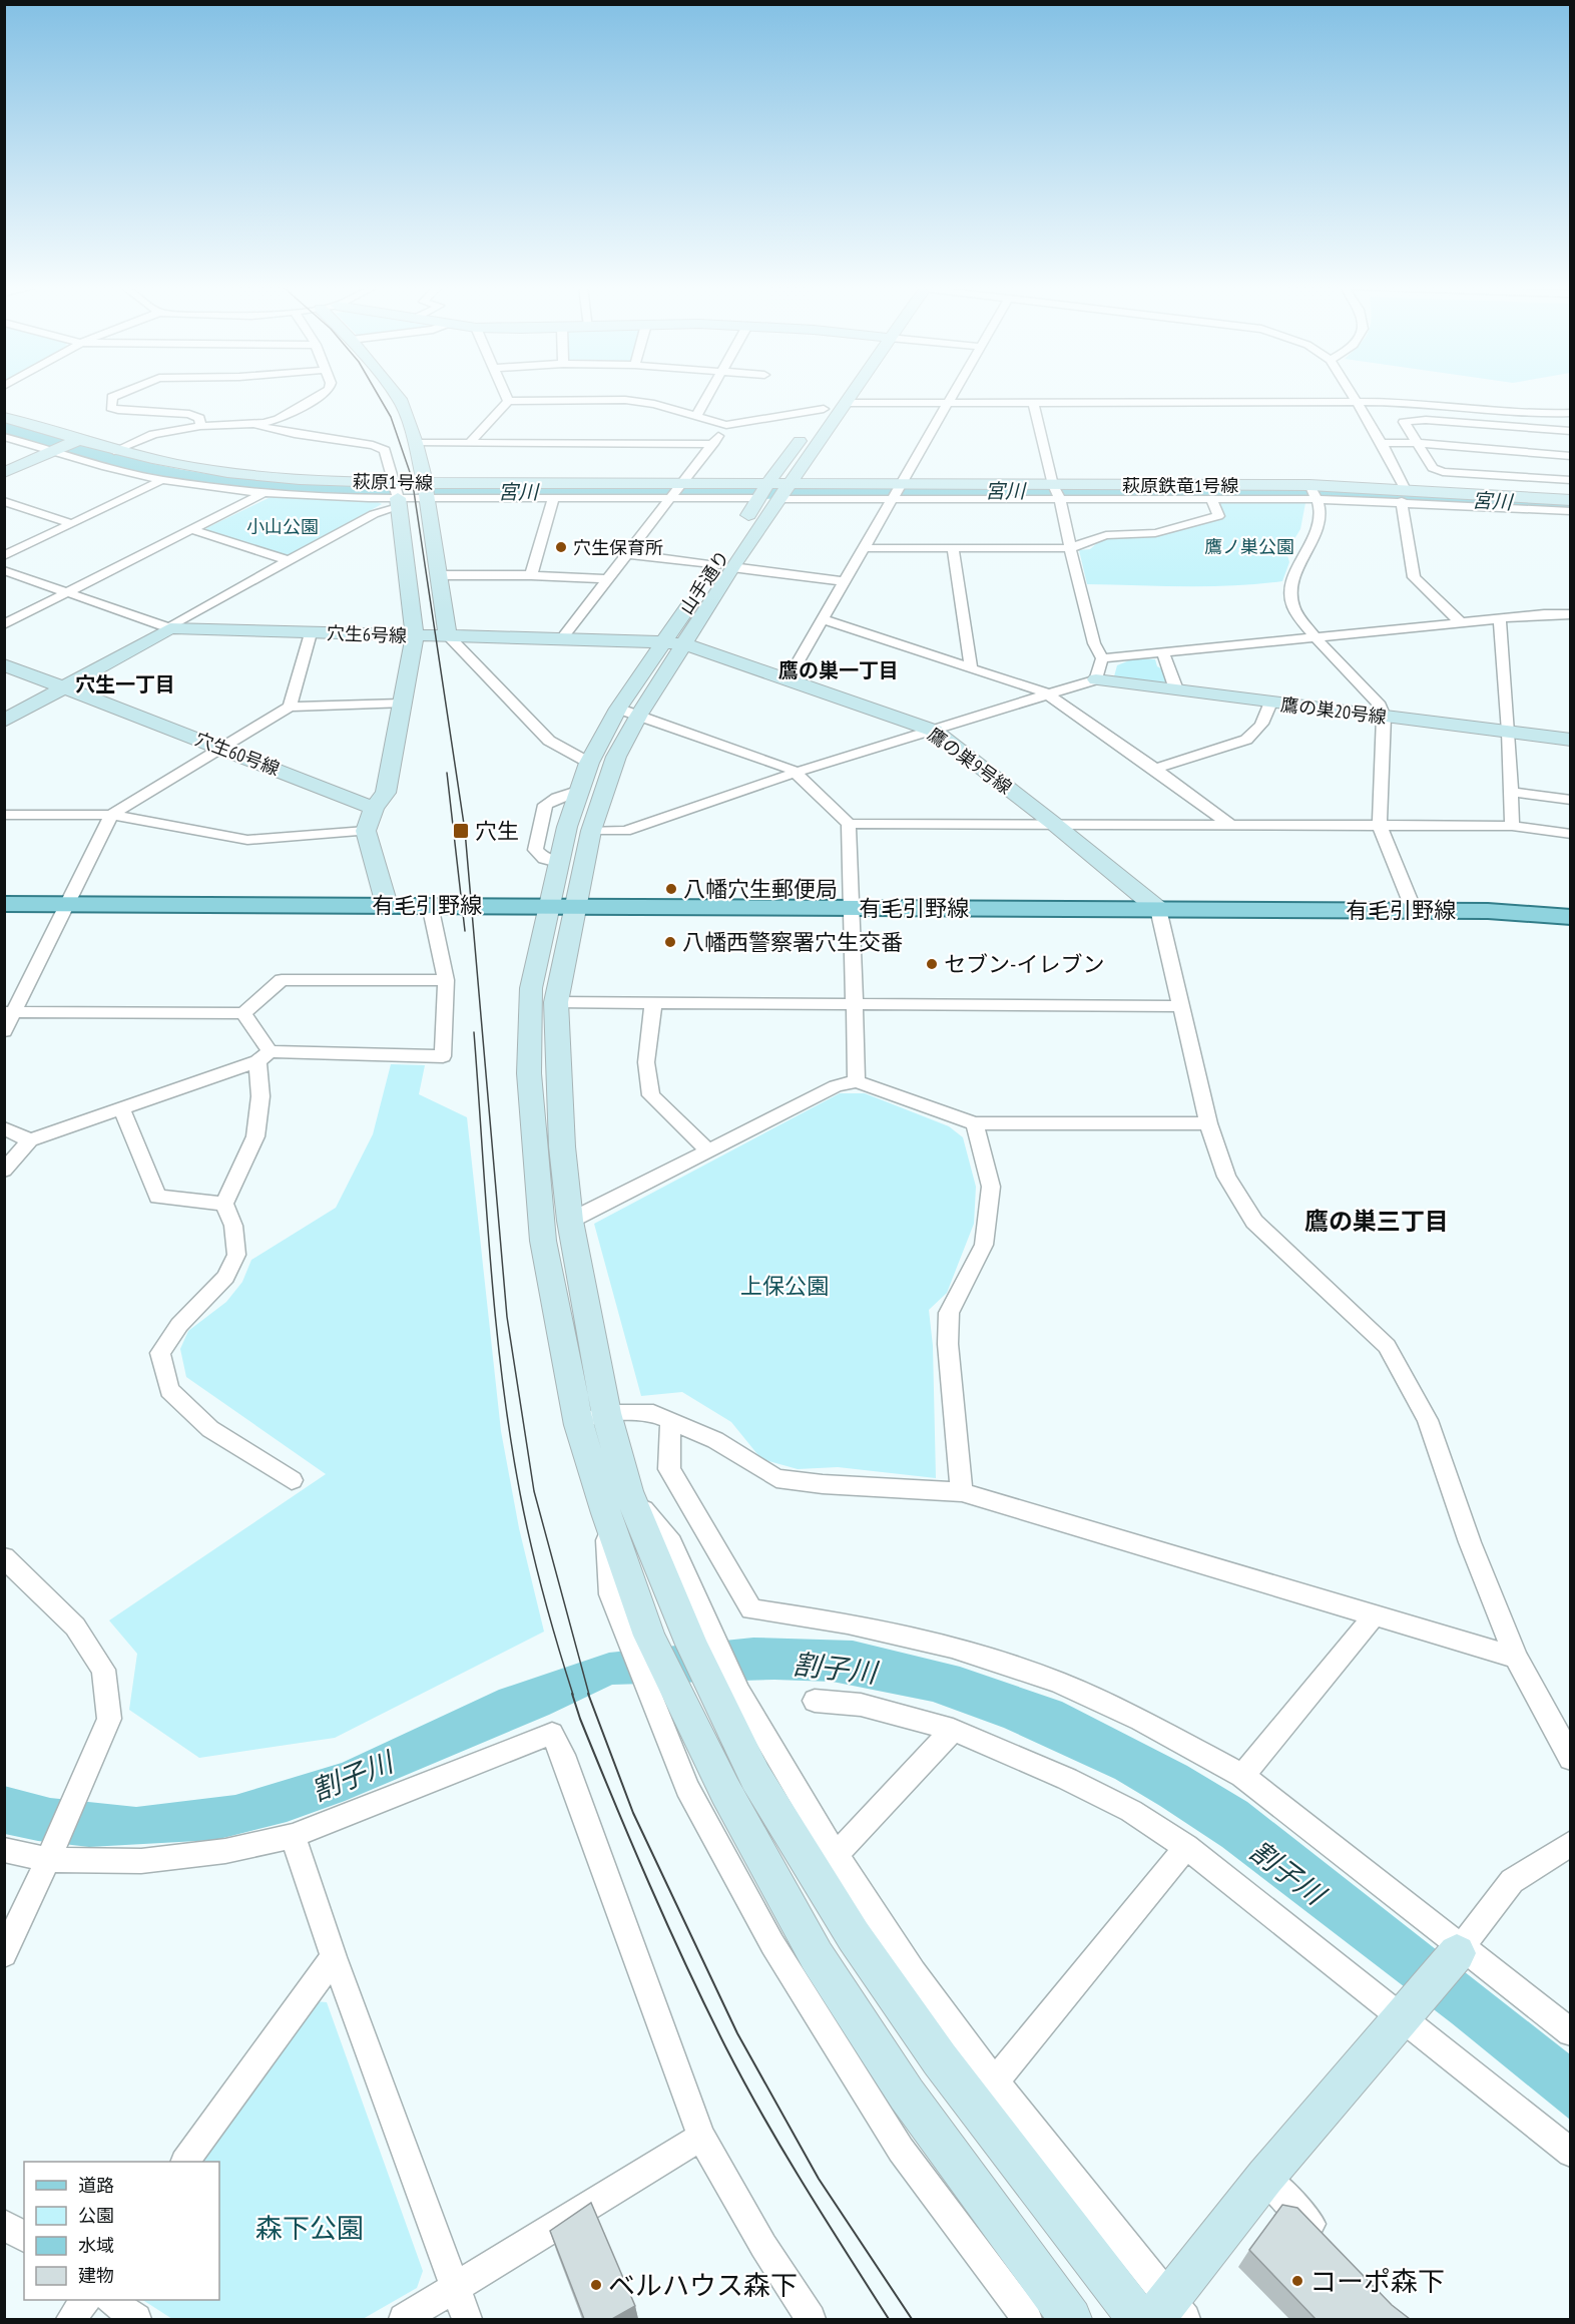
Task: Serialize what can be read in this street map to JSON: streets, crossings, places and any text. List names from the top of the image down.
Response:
{
  "streets": {
    "main road": ["有毛引野線"],
    "street": [
      "萩原1号線",
      "萩原鉄竜1号線",
      "山手通り",
      "穴生6号線",
      "鷹の巣20号線",
      "穴生60号線",
      "鷹の巣9号線"
    ]
  },
  "crossings": [
    ["萩原1号線", "萩原鉄竜1号線"],
    ["萩原1号線", "山手通り"],
    ["萩原鉄竜1号線", "山手通り"],
    ["山手通り", "穴生6号線"],
    ["山手通り", "鷹の巣9号線"],
    ["山手通り", "有毛引野線"],
    ["穴生6号線", "鷹の巣9号線"],
    ["鷹の巣9号線", "有毛引野線"]
  ],
  "districts": ["鷹の巣一丁目", "穴生一丁目", "鷹の巣三丁目"],
  "water": ["宮川", "割子川"],
  "parks": [
    "小山公園",
    "鷹ノ巣公園",
    "上保公園",
    "森下公園"
  ],
  "places": {
    "other": [
      "穴生保育所",
      "八幡穴生郵便局",
      "八幡西警察署穴生交番",
      "セブン-イレブン",
      "コーポ森下",
      "ベルハウス森下"
    ],
    "transit": ["穴生"]
  },
  "legend": [
    "道路",
    "公園",
    "水域",
    "建物"
  ]
}
